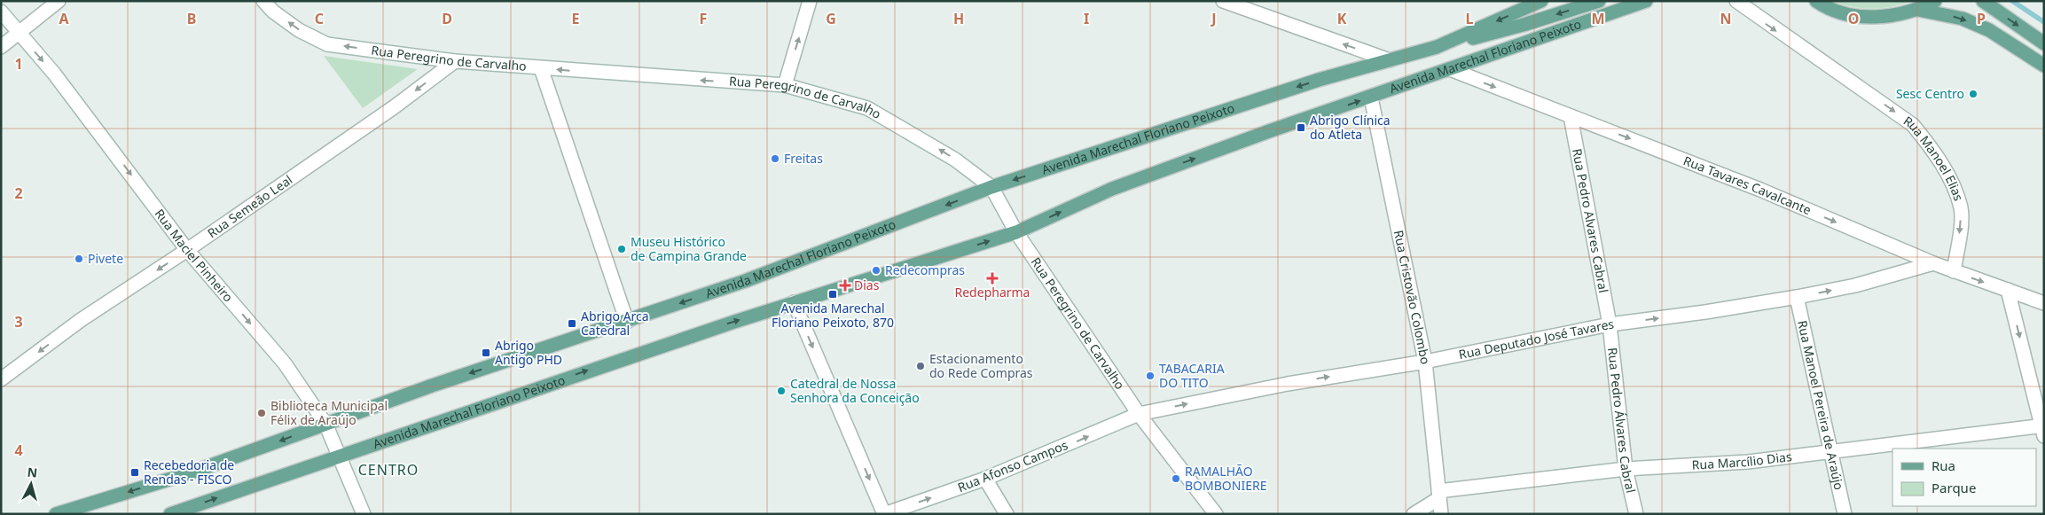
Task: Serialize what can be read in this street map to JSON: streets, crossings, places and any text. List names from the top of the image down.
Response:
{
  "streets": {
    "main road": ["Avenida Marechal Floriano Peixoto"],
    "street": [
      "Rua Peregrino de Carvalho",
      "Rua Manoel Elias",
      "Rua Tavares Cavalcante",
      "Rua Semeão Leal",
      "Rua Pedro Alvares Cabral",
      "Rua Maciel Pinheiro",
      "Rua Cristovão Colombo",
      "Rua Deputado José Tavares",
      "Rua Manoel Pereira de Araújo",
      "Rua Pedro Álvares Cabral",
      "Rua Marcílio Dias",
      "Rua Afonso Campos"
    ]
  },
  "crossings": [
    ["Avenida Marechal Floriano Peixoto", "Rua Peregrino de Carvalho"],
    ["Avenida Marechal Floriano Peixoto", "Rua Tavares Cavalcante"],
    ["Avenida Marechal Floriano Peixoto", "Rua Maciel Pinheiro"],
    ["Avenida Marechal Floriano Peixoto", "Rua Cristovão Colombo"],
    ["Rua Peregrino de Carvalho", "Rua Semeão Leal"],
    ["Rua Peregrino de Carvalho", "Rua Deputado José Tavares"],
    ["Rua Peregrino de Carvalho", "Rua Afonso Campos"],
    ["Rua Manoel Elias", "Rua Tavares Cavalcante"],
    ["Rua Tavares Cavalcante", "Rua Pedro Alvares Cabral"],
    ["Rua Tavares Cavalcante", "Rua Deputado José Tavares"],
    ["Rua Semeão Leal", "Rua Maciel Pinheiro"],
    ["Rua Pedro Alvares Cabral", "Rua Deputado José Tavares"],
    ["Rua Pedro Alvares Cabral", "Rua Pedro Álvares Cabral"],
    ["Rua Cristovão Colombo", "Rua Deputado José Tavares"],
    ["Rua Cristovão Colombo", "Rua Marcílio Dias"],
    ["Rua Deputado José Tavares", "Rua Manoel Pereira de Araújo"],
    ["Rua Deputado José Tavares", "Rua Pedro Álvares Cabral"],
    ["Rua Deputado José Tavares", "Rua Afonso Campos"],
    ["Rua Manoel Pereira de Araújo", "Rua Marcílio Dias"],
    ["Rua Pedro Álvares Cabral", "Rua Marcílio Dias"]
  ],
  "one_way": [
    "Rua Peregrino de Carvalho",
    "Rua Manoel Elias",
    "Rua Tavares Cavalcante",
    "Rua Semeão Leal",
    "Rua Maciel Pinheiro",
    "Rua Deputado José Tavares",
    "Rua Afonso Campos"
  ],
  "districts": ["CENTRO"],
  "places": {
    "other": [
      "Sesc Centro",
      "Freitas",
      "Museu Histórico de Campina Grande",
      "Pivete",
      "Redecompras",
      "Estacionamento do Rede Compras",
      "TABACARIA DO TITO",
      "Catedral de Nossa Senhora da Conceição",
      "Biblioteca Municipal Félix de Araújo",
      "RAMALHÃO BOMBONIERE"
    ],
    "transit": [
      "Abrigo Clínica do Atleta",
      "Avenida Marechal Floriano Peixoto, 870",
      "Abrigo Arca Catedral",
      "Abrigo Antigo PHD",
      "Recebedoria de Rendas - FISCO"
    ],
    "health": ["Redepharma", "Dias"]
  },
  "legend": ["Rua", "Parque"],
  "north": "top",
  "grid": {
    "columns": [
      "A",
      "B",
      "C",
      "D",
      "E",
      "F",
      "G",
      "H",
      "I",
      "J",
      "K",
      "L",
      "M",
      "N",
      "O",
      "P"
    ],
    "rows": [
      "1",
      "2",
      "3",
      "4"
    ]
  }
}
